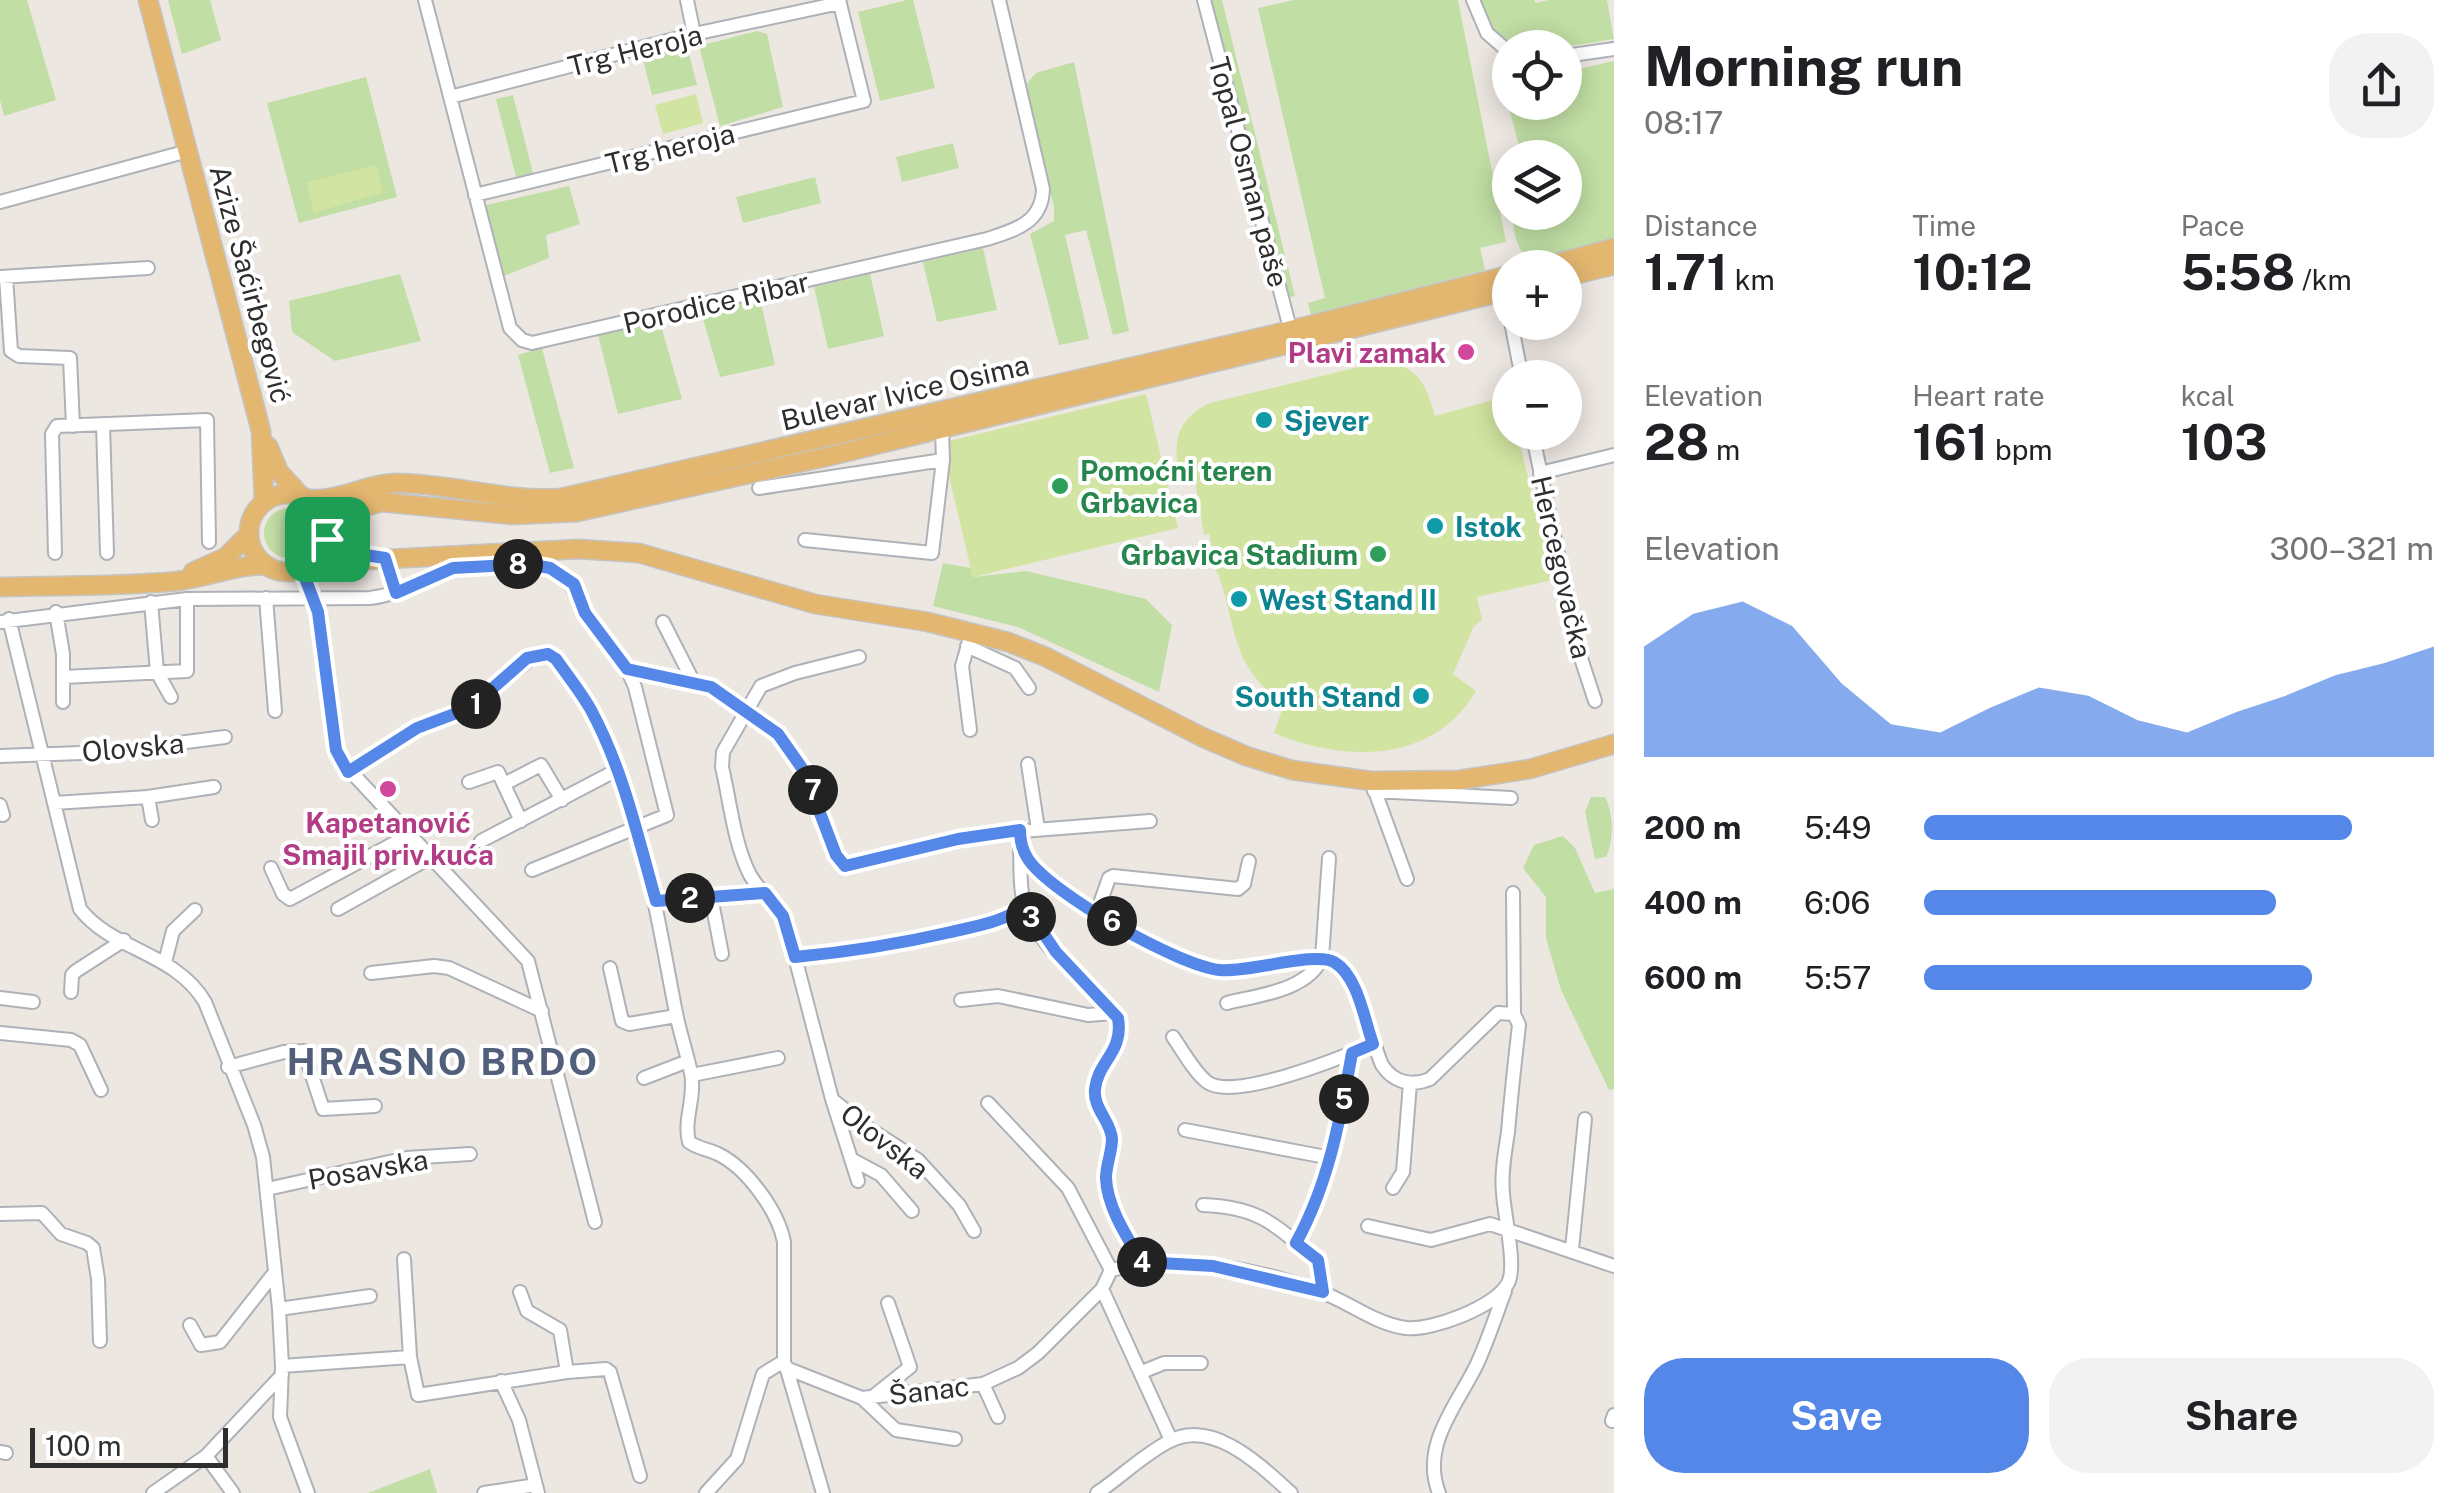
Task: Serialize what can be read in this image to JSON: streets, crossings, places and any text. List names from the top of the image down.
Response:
{
  "streets": {
    "main road": ["Azize Šaćirbegović", "Bulevar Ivice Osima"],
    "street": [
      "Trg Heroja",
      "Trg heroja",
      "Topal Osman paše",
      "Porodice Ribar",
      "Hercegovačka",
      "Olovska",
      "Posavska",
      "Šanac"
    ]
  },
  "crossings": [
    ["Trg Heroja", "Trg heroja"],
    ["Trg Heroja", "Porodice Ribar"],
    ["Trg heroja", "Porodice Ribar"],
    ["Topal Osman paše", "Bulevar Ivice Osima"],
    ["Azize Šaćirbegović", "Bulevar Ivice Osima"]
  ],
  "districts": ["HRASNO BRDO"],
  "places": [
    "Plavi zamak",
    "Sjever",
    "Pomoćni teren Grbavica",
    "Istok",
    "Grbavica Stadium",
    "West Stand II",
    "South Stand",
    "Kapetanović Smajil priv.kuća"
  ],
  "scale_bar": "100 m",
  "page": {
    "heading": ["Morning run", "08:17"],
    "map_buttons": ["+", "−"],
    "stats": [
      ["Distance", "1.71 km"],
      ["Time", "10:12"],
      ["Pace", "5:58 /km"],
      ["Elevation", "28 m"],
      ["Heart rate", "161 bpm"],
      ["kcal", "103"]
    ],
    "chart": ["Elevation", "300–321 m"],
    "pins": [
      "8",
      "1",
      "7",
      "2",
      "3",
      "6",
      "5",
      "4"
    ],
    "list": [
      {
        "name": "200 m",
        "note": "5:49"
      },
      {
        "name": "400 m",
        "note": "6:06"
      },
      {
        "name": "600 m",
        "note": "5:57"
      }
    ],
    "buttons": ["Save", "Share"],
    "scale": "100 m"
  }
}
